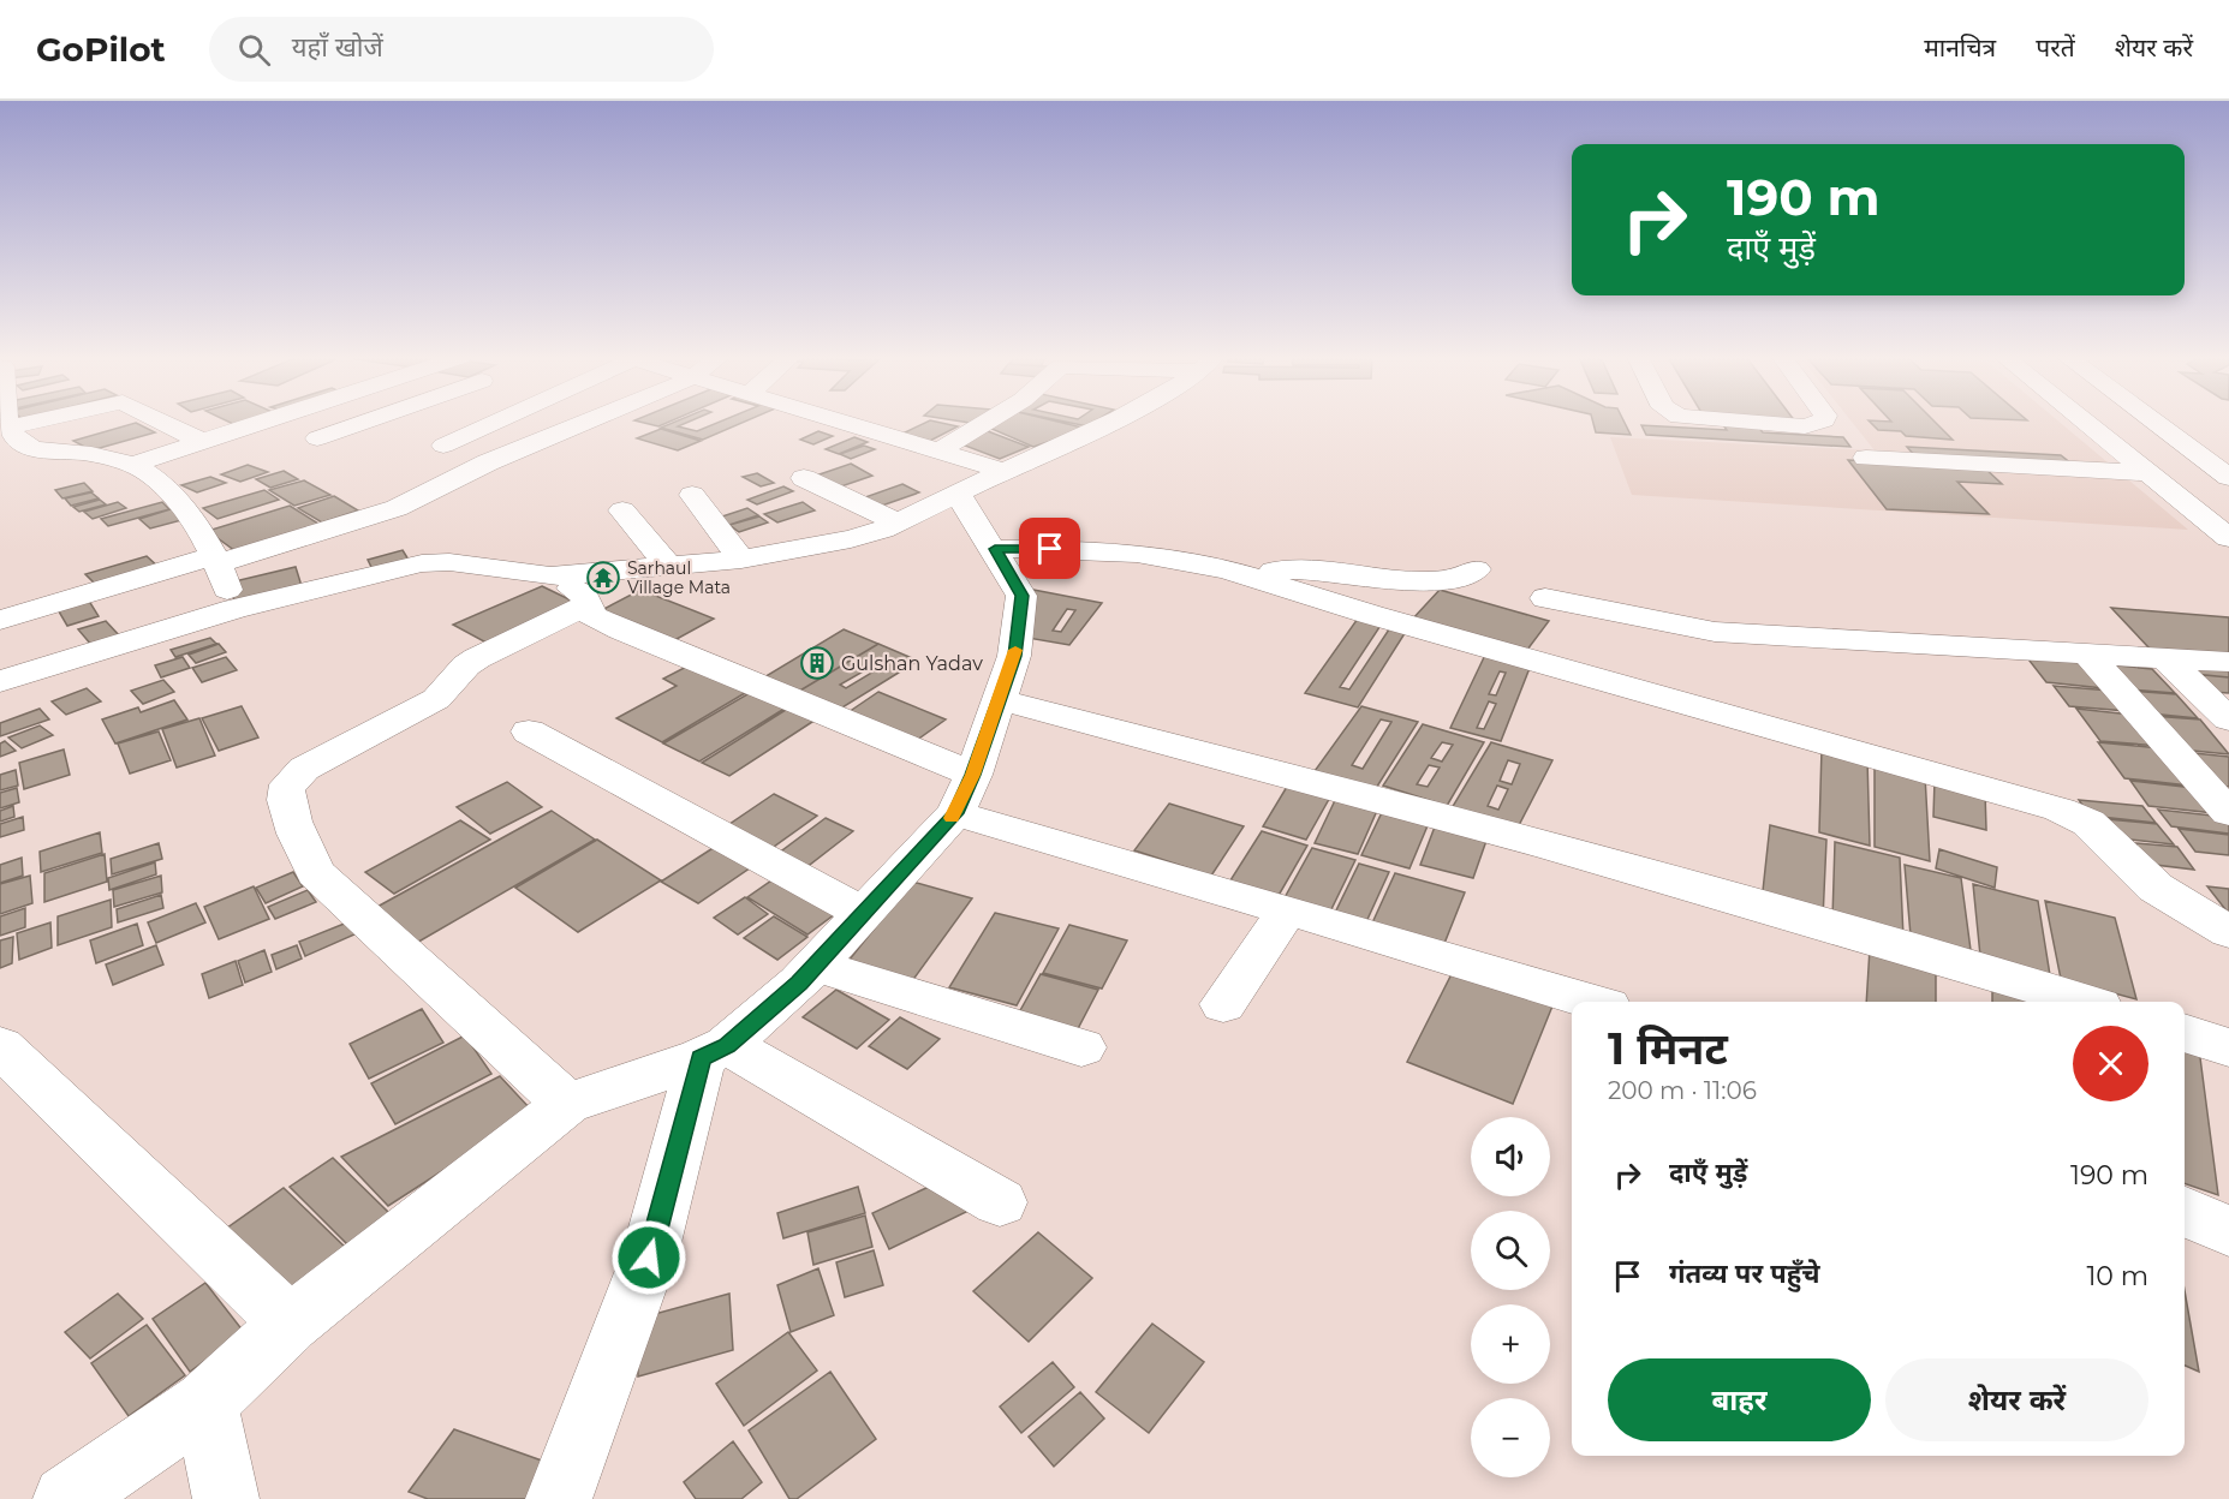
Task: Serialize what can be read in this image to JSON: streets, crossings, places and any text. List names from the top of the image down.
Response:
{
  "places": {
    "temple": ["Sarhaul Village Mata"],
    "building": ["Gulshan Yadav"]
  },
  "page": {
    "header": "GoPilot",
    "search": "यहाँ खोजें",
    "nav": ["मानचित्र", "परतें", "शेयर करें"],
    "turn": ["190 m", "दाएँ मुड़ें"],
    "heading": ["1 मिनट", "200 m · 11:06"],
    "map_buttons": ["+", "−"],
    "list": [
      {
        "name": "दाएँ मुड़ें",
        "value": "190 m"
      },
      {
        "name": "गंतव्य पर पहुँचे",
        "value": "10 m"
      }
    ],
    "buttons": ["बाहर", "शेयर करें"]
  }
}
